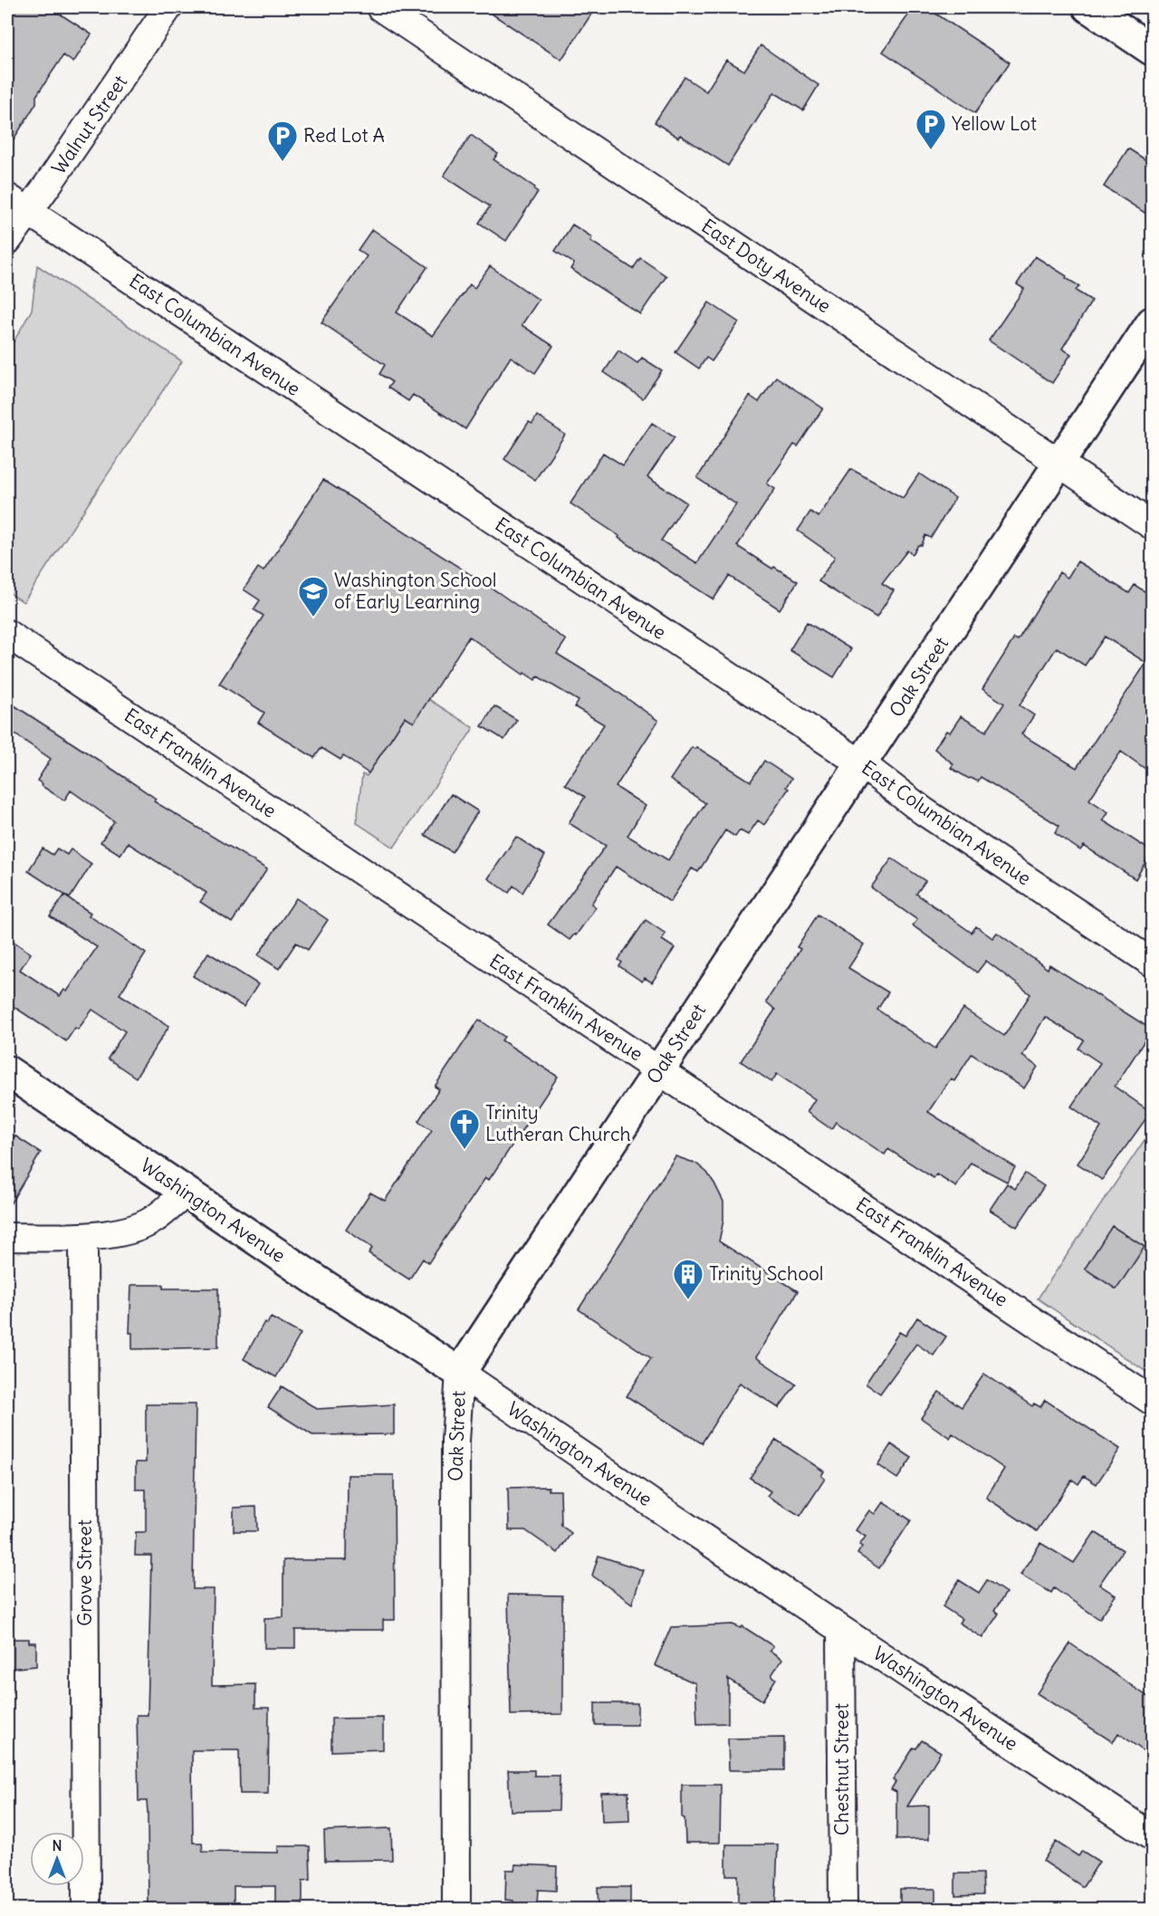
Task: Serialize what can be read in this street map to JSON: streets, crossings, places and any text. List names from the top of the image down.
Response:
{
  "streets": {
    "main road": ["Oak Street", "Washington Avenue"],
    "street": [
      "Walnut Street",
      "East Doty Avenue",
      "East Columbian Avenue",
      "East Franklin Avenue",
      "Grove Street",
      "Chestnut Street"
    ]
  },
  "crossings": [
    ["Walnut Street", "East Columbian Avenue"],
    ["East Doty Avenue", "Oak Street"],
    ["East Columbian Avenue", "Oak Street"],
    ["Oak Street", "East Franklin Avenue"],
    ["Oak Street", "Washington Avenue"],
    ["Washington Avenue", "Chestnut Street"]
  ],
  "places": {
    "parking": ["Yellow Lot", "Red Lot A"],
    "school or university": ["Washington School of Early Learning"],
    "church": ["Trinity Lutheran Church"],
    "building": ["Trinity School"]
  },
  "north": "top"
}
